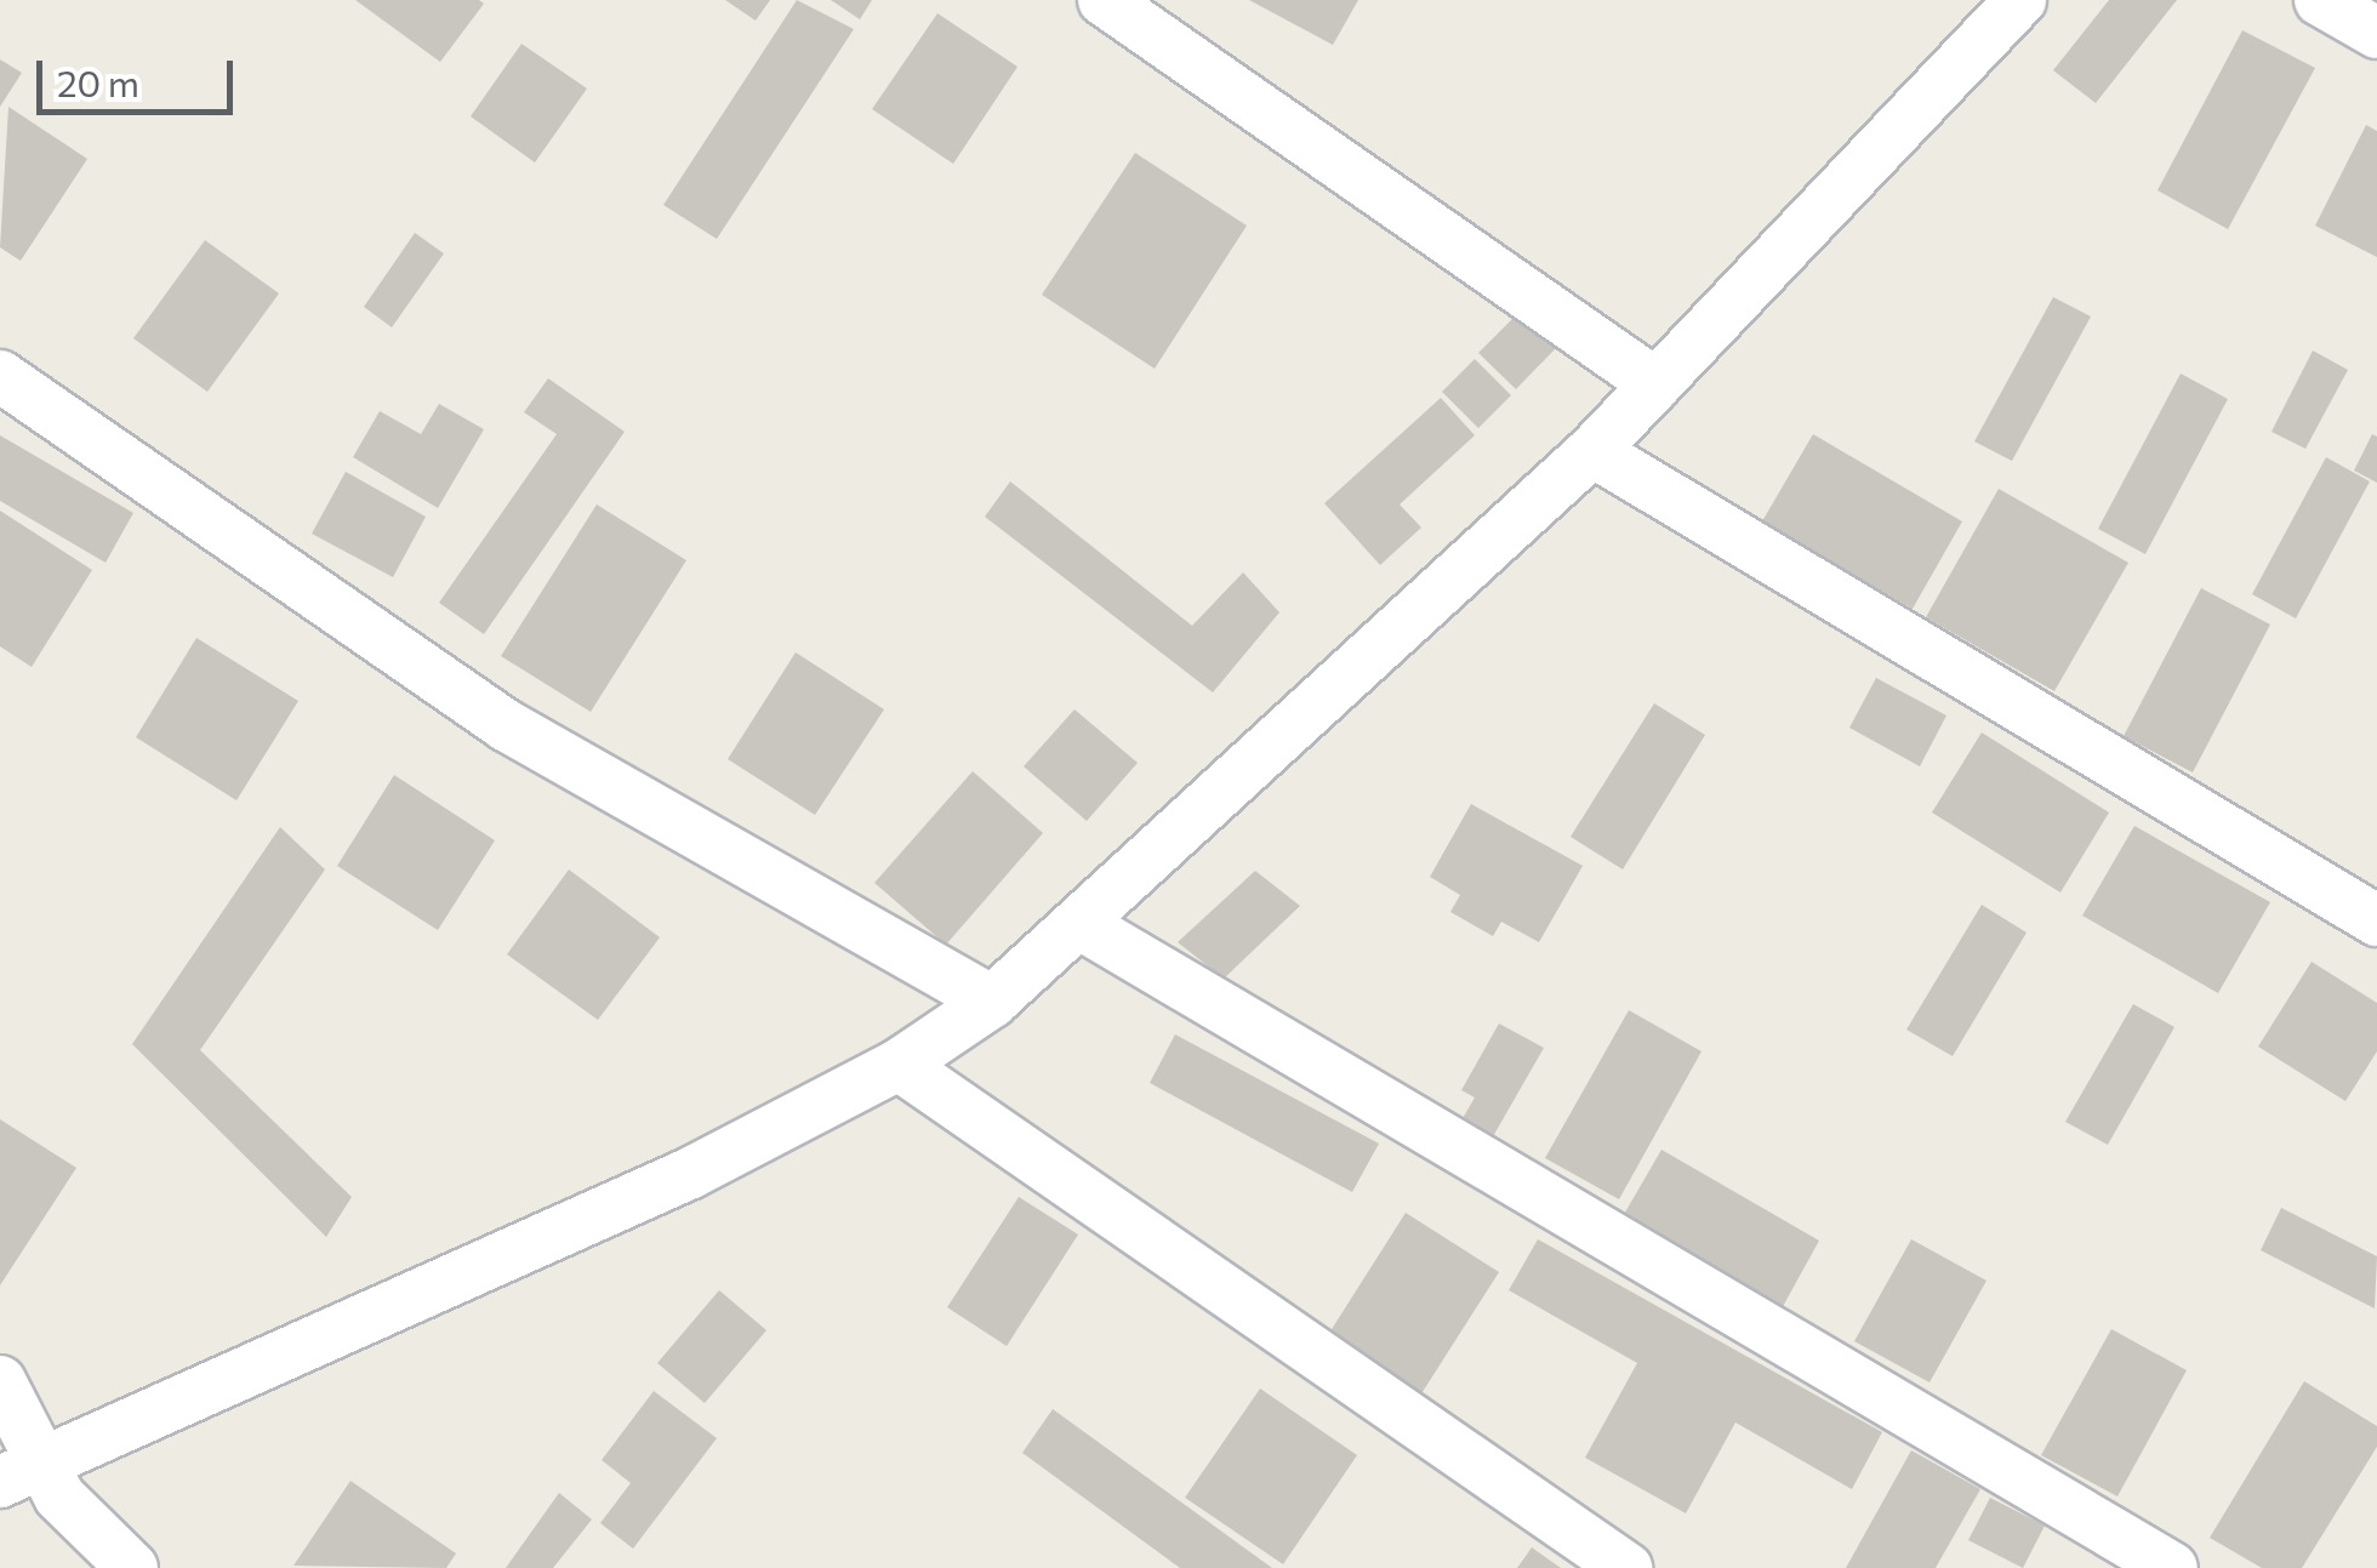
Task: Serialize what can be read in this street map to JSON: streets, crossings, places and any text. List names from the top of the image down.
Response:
{
  "scale_bar": "20 m"
}
